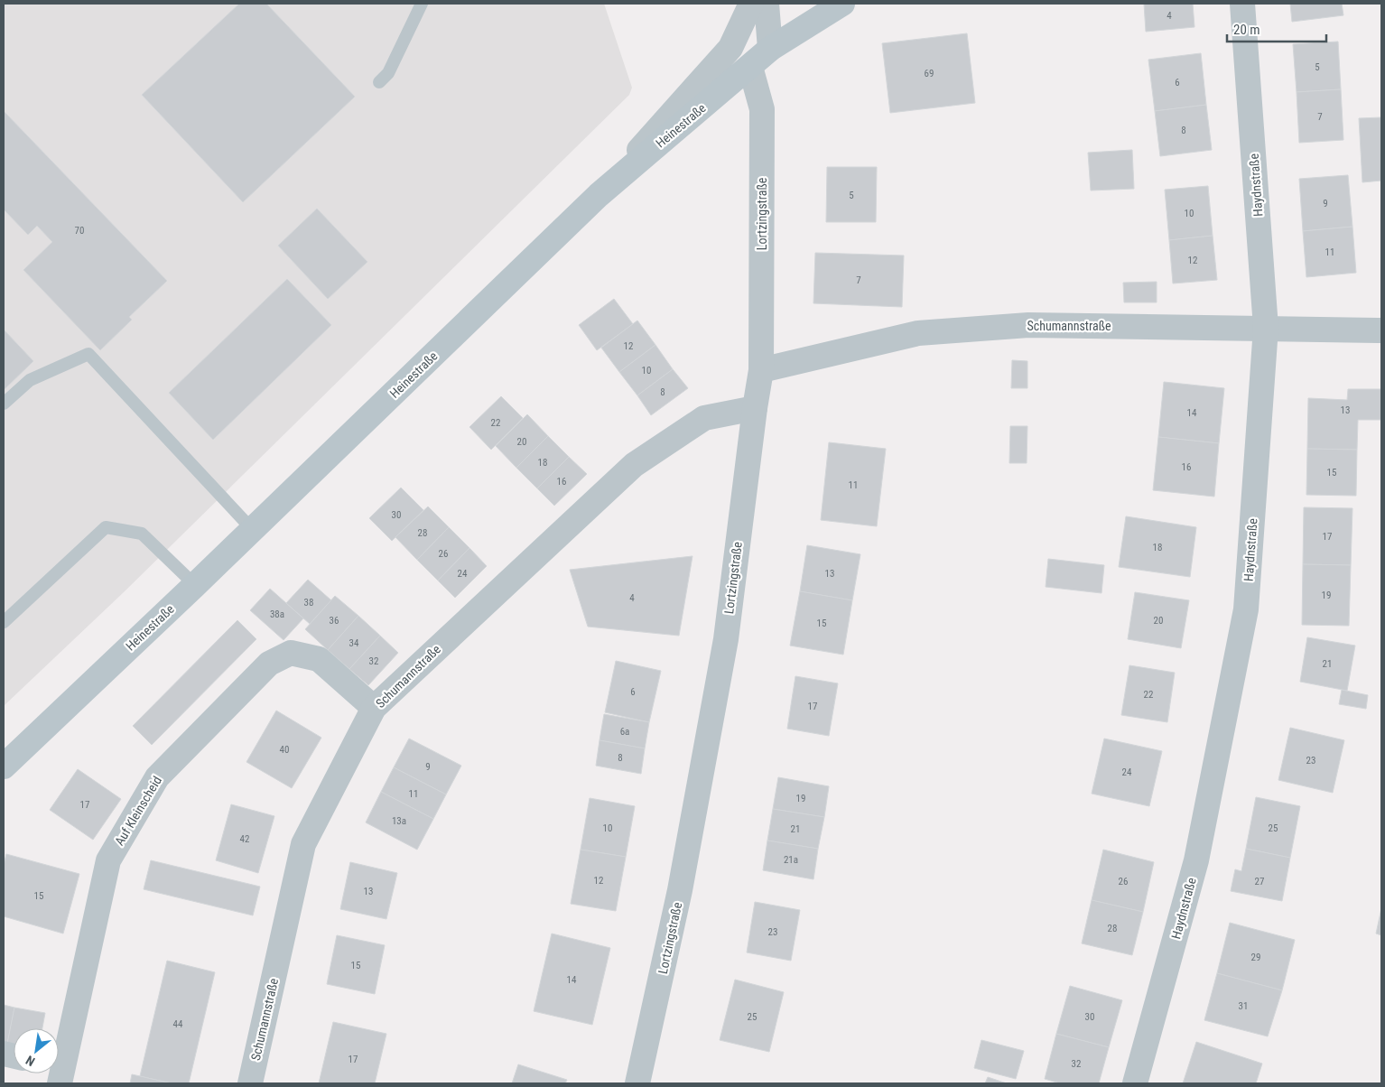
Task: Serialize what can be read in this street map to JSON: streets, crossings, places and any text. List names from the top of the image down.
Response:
{
  "streets": {
    "main road": ["Heinestraße"],
    "street": [
      "Haydnstraße",
      "Lortzingstraße",
      "Schumannstraße",
      "Auf Kleinscheid"
    ]
  },
  "crossings": [
    ["Heinestraße", "Lortzingstraße"],
    ["Haydnstraße", "Schumannstraße"],
    ["Lortzingstraße", "Schumannstraße"],
    ["Schumannstraße", "Auf Kleinscheid"]
  ],
  "house_numbers": [
    "4",
    "5",
    "69",
    "6",
    "7",
    "8",
    "5",
    "9",
    "10",
    "70",
    "11",
    "12",
    "7",
    "12",
    "10",
    "8",
    "13",
    "14",
    "22",
    "20",
    "18",
    "16",
    "15",
    "16",
    "11",
    "30",
    "28",
    "17",
    "18",
    "26",
    "24",
    "13",
    "19",
    "4",
    "38",
    "38a",
    "36",
    "20",
    "15",
    "34",
    "32",
    "21",
    "6",
    "22",
    "17",
    "6a",
    "40",
    "8",
    "23",
    "9",
    "24",
    "11",
    "19",
    "17",
    "13a",
    "10",
    "25",
    "21",
    "42",
    "21a",
    "12",
    "26",
    "27",
    "13",
    "15",
    "28",
    "23",
    "29",
    "15",
    "14",
    "31",
    "25",
    "30",
    "44",
    "17",
    "32"
  ],
  "scale_bar": "20 m",
  "north": "bottom left"
}
